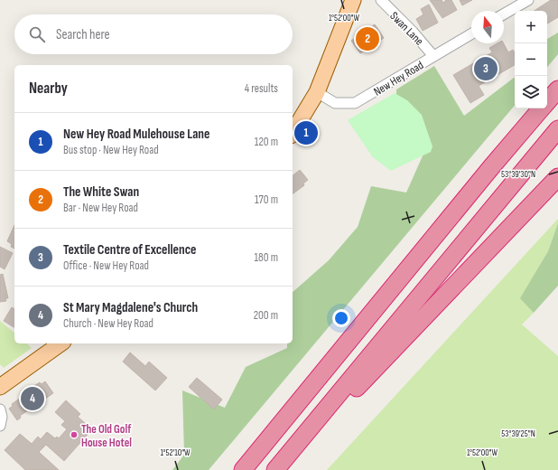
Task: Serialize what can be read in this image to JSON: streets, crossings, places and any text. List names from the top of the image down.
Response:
{
  "streets": {
    "street": ["Swan Lane", "New Hey Road"]
  },
  "crossings": [
    ["Swan Lane", "New Hey Road"]
  ],
  "places": ["The Old Golf House Hotel"],
  "north": "top",
  "page": {
    "map_buttons": ["+", "−"],
    "search": "Search here",
    "pins": [
      "2",
      "3",
      "1",
      "4"
    ],
    "heading": ["Nearby", "4 results"],
    "list": [
      {
        "mark": "1",
        "name": "New Hey Road Mulehouse Lane",
        "note": "Bus stop · New Hey Road",
        "value": "120 m"
      },
      {
        "mark": "2",
        "name": "The White Swan",
        "note": "Bar · New Hey Road",
        "value": "170 m"
      },
      {
        "mark": "3",
        "name": "Textile Centre of Excellence",
        "note": "Office · New Hey Road",
        "value": "180 m"
      },
      {
        "mark": "4",
        "name": "St Mary Magdalene's Church",
        "note": "Church · New Hey Road",
        "value": "200 m"
      }
    ]
  },
  "coordinates": [
    "1°52'00\"W",
    "53°39'30\"N",
    "53°39'25\"N",
    "1°52'10\"W"
  ]
}
